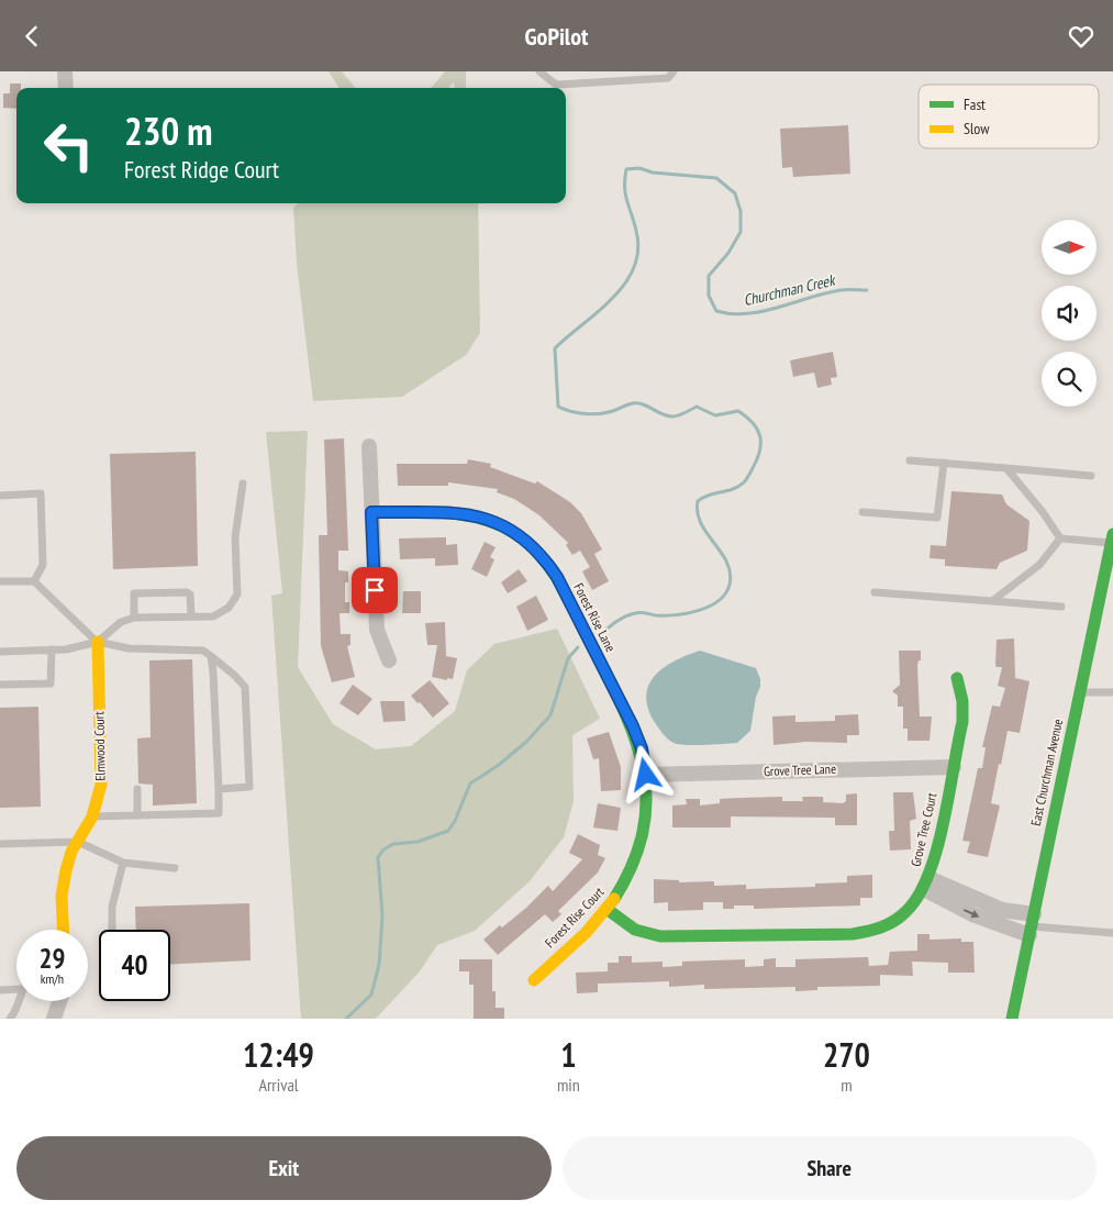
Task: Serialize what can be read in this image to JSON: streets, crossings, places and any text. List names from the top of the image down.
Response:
{
  "streets": {
    "street": [
      "Forest Rise Lane",
      "Elmwood Court",
      "Grove Tree Lane",
      "East Churchman Avenue",
      "Grove Tree Court",
      "Forest Rise Court"
    ]
  },
  "crossings": [
    ["Forest Rise Lane", "Grove Tree Lane"],
    ["Forest Rise Lane", "Forest Rise Court"],
    ["Grove Tree Lane", "Grove Tree Court"],
    ["Grove Tree Lane", "Forest Rise Court"],
    ["Grove Tree Court", "Forest Rise Court"]
  ],
  "water": ["Churchman Creek"],
  "legend": ["Fast", "Slow"],
  "north": "right",
  "page": {
    "header": "GoPilot",
    "turn": ["230 m", "Forest Ridge Court"],
    "speed": "29 km/h",
    "limit": "40",
    "eta": [
      "12:49",
      "Arrival",
      "1",
      "min",
      "270",
      "m"
    ],
    "buttons": ["Exit", "Share"]
  }
}
